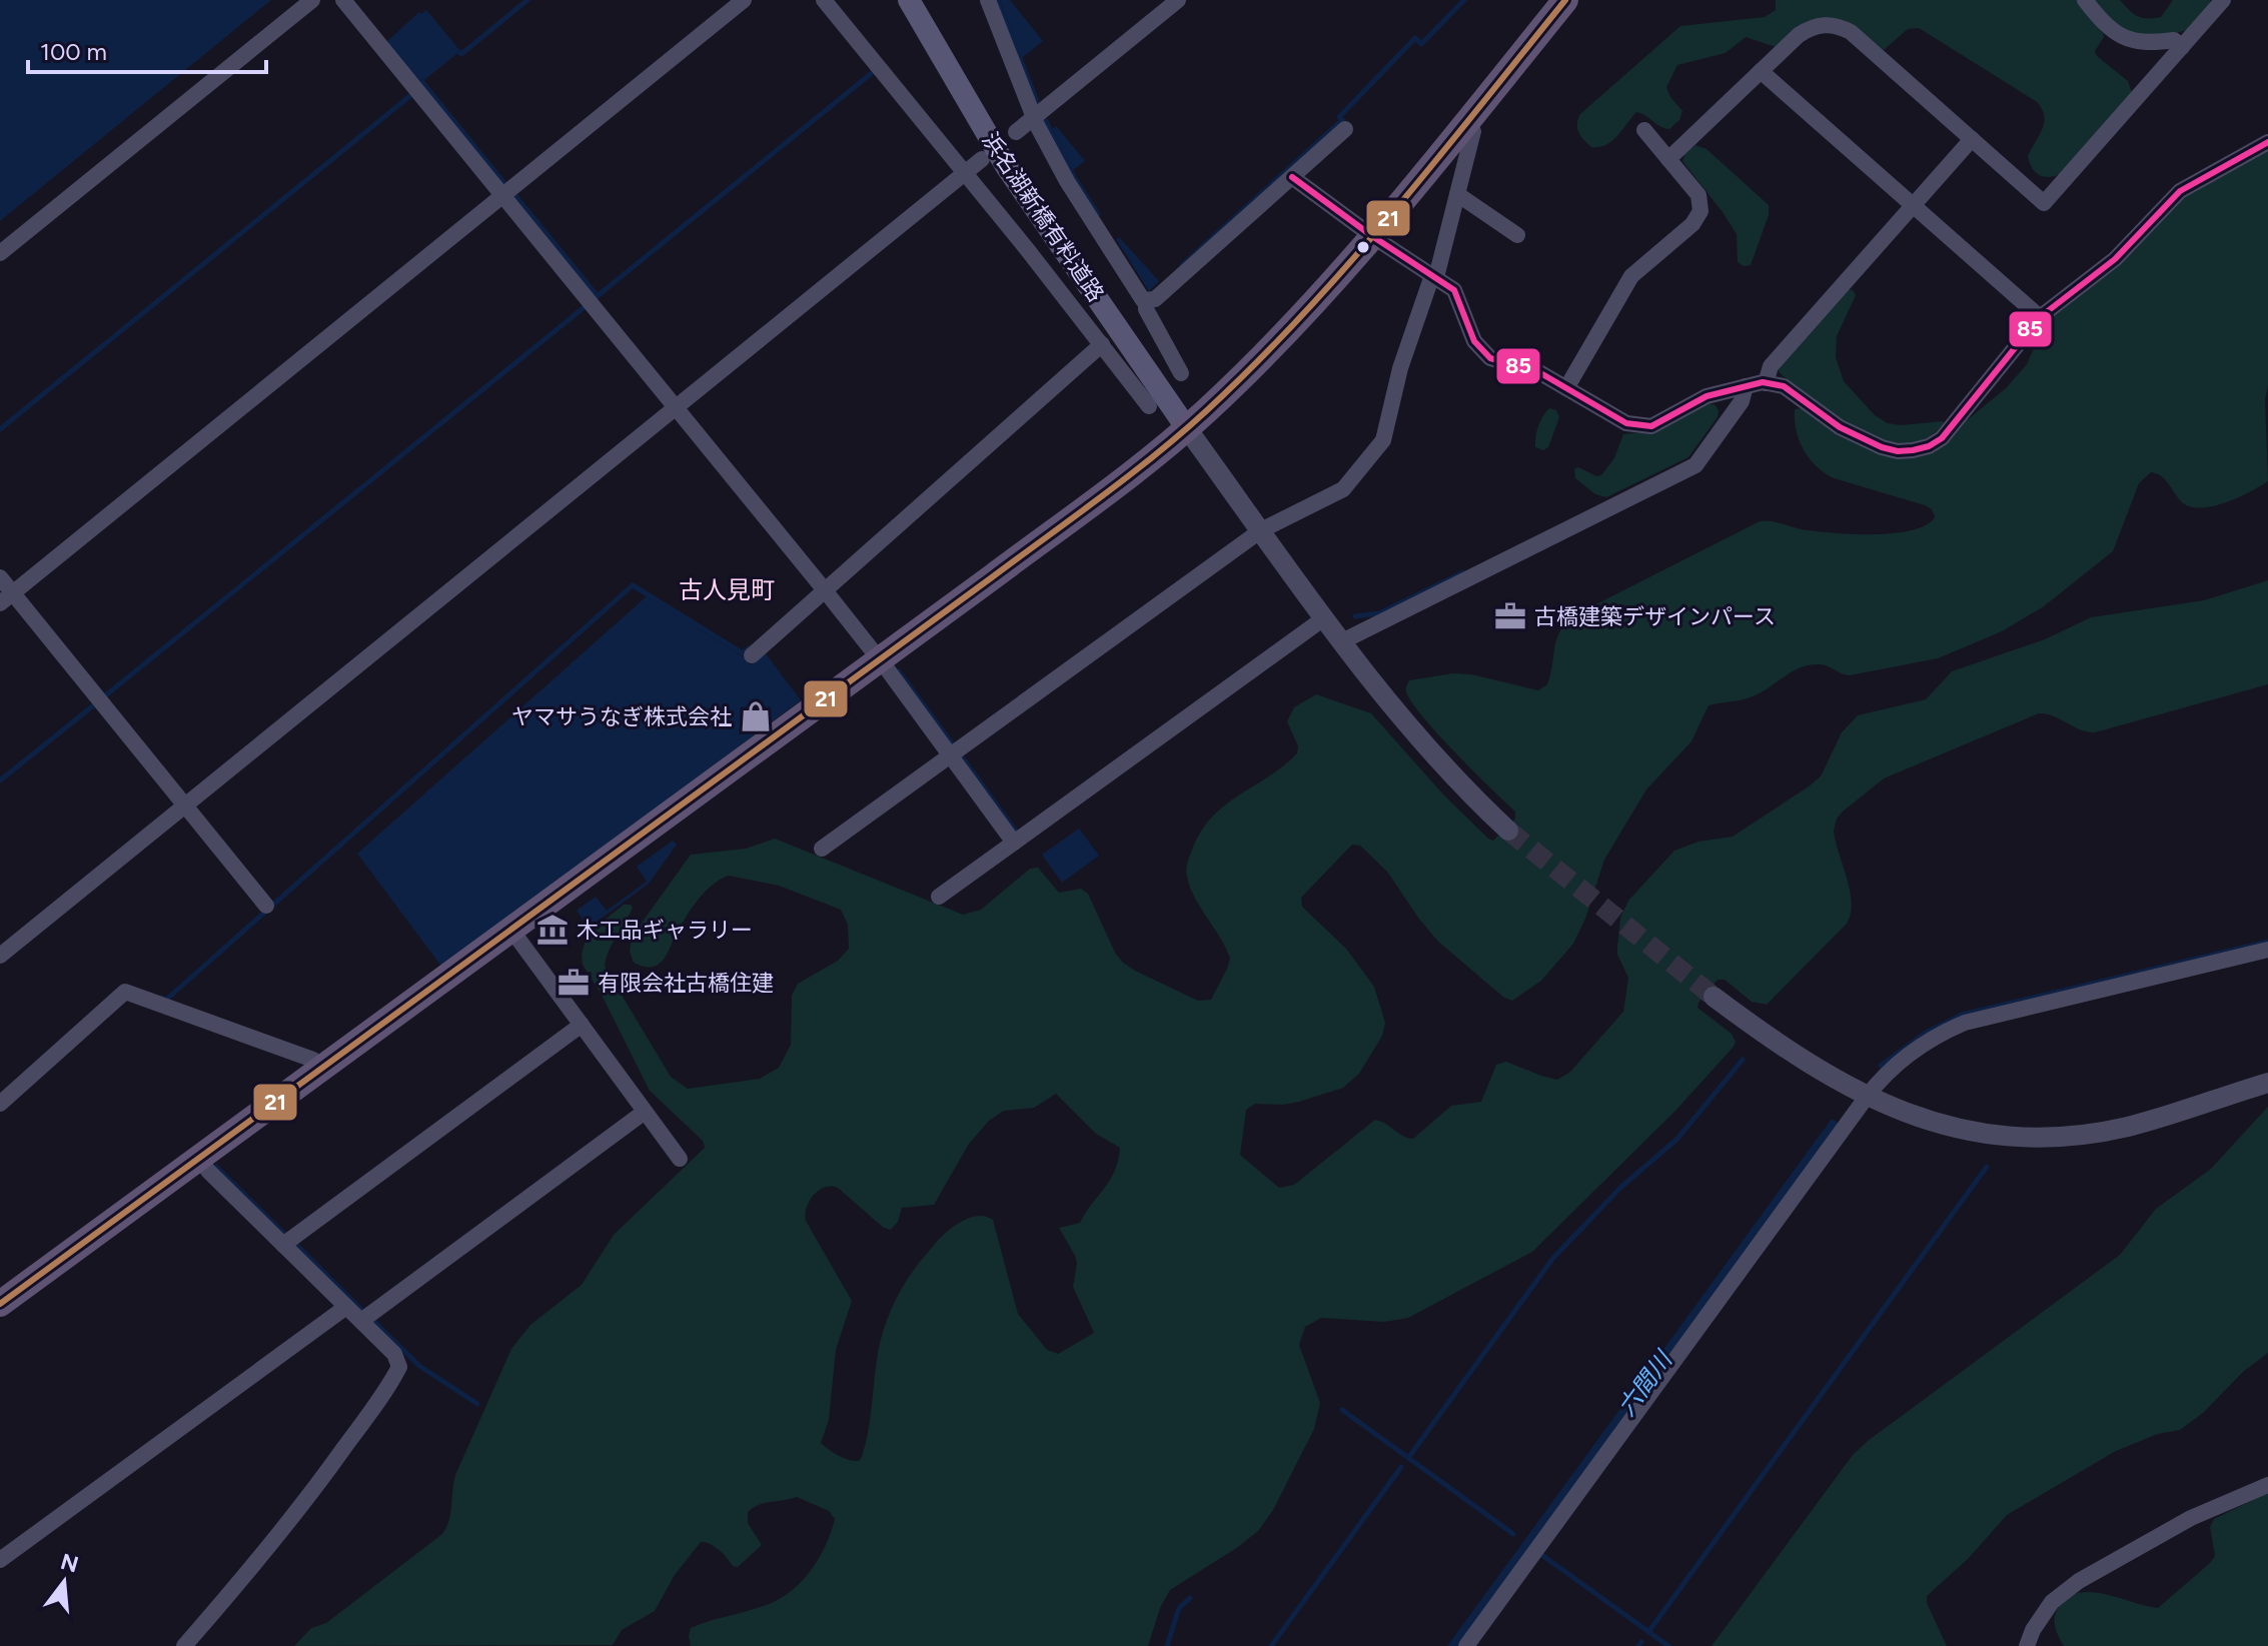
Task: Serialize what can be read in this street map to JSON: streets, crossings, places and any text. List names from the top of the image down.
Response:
{
  "streets": {
    "main road": ["浜名湖新橋有料道路"]
  },
  "districts": ["古人見町"],
  "water": ["六間川"],
  "places": {
    "office": ["古橋建築デザインパース", "有限会社古橋住建"],
    "shop": ["ヤマサうなぎ株式会社"],
    "museum": ["木工品ギャラリー"]
  },
  "lines": ["transit line 21", "transit line 85"],
  "scale_bar": "100 m",
  "north": "top"
}
